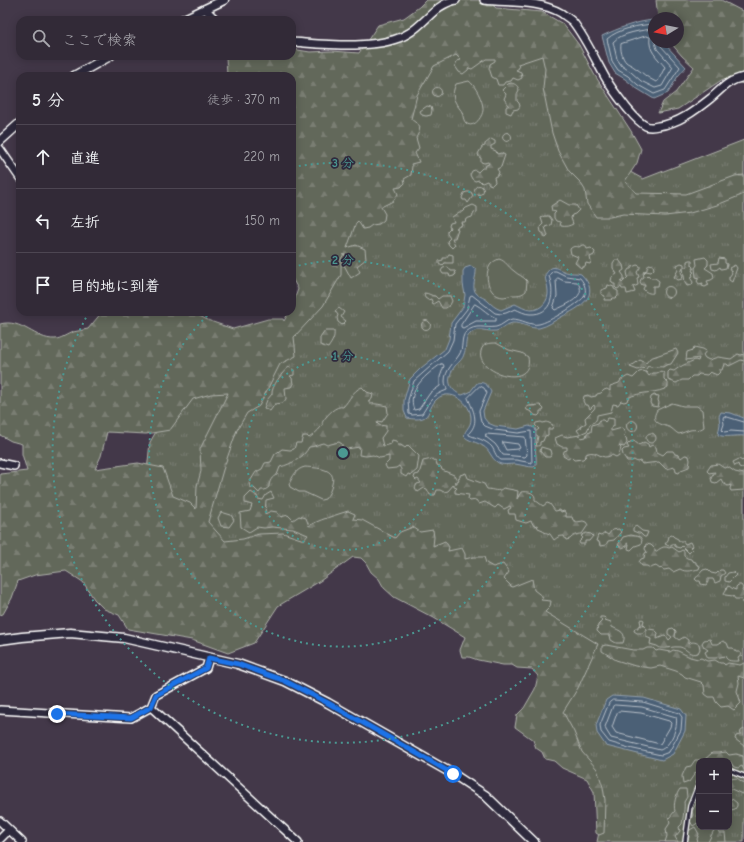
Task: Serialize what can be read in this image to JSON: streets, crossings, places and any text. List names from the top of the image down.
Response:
{
  "north": "left",
  "page": {
    "search": "ここで検索",
    "heading": ["5 分", "徒歩 · 370 m"],
    "list": [
      ["直進", "220 m"],
      ["左折", "150 m"],
      "目的地に到着"
    ],
    "map_buttons": ["+", "−"]
  },
  "rings": ["3 分", "2 分", "1 分"]
}
